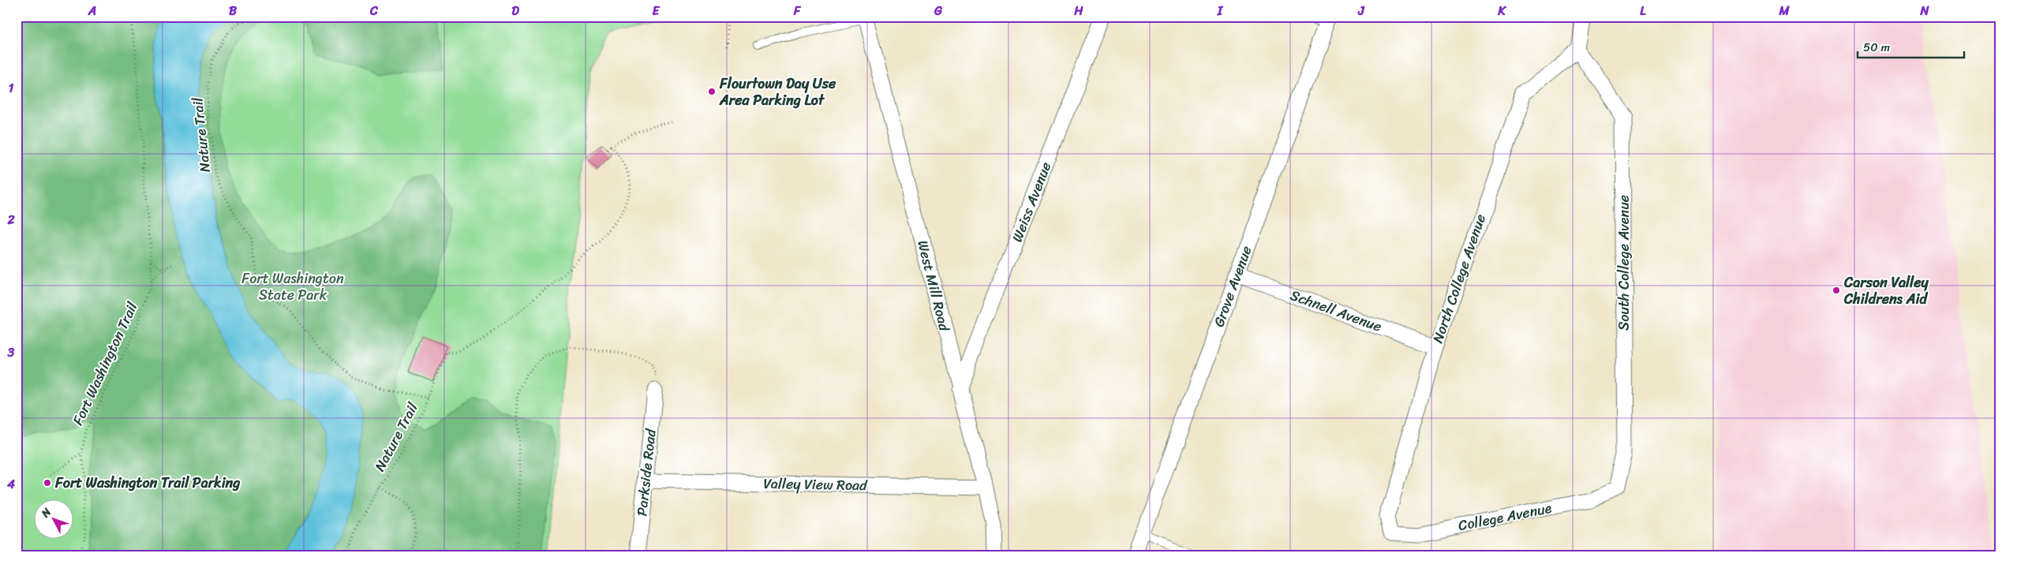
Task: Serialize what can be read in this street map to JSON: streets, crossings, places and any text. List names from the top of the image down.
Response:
{
  "streets": {
    "street": [
      "Weiss Avenue",
      "South College Avenue",
      "North College Avenue",
      "West Mill Road",
      "Grove Avenue",
      "Schnell Avenue",
      "Parkside Road",
      "Valley View Road",
      "College Avenue"
    ],
    "path": ["Nature Trail", "Fort Washington Trail"]
  },
  "crossings": [
    ["Weiss Avenue", "West Mill Road"],
    ["South College Avenue", "North College Avenue"],
    ["South College Avenue", "College Avenue"],
    ["North College Avenue", "Schnell Avenue"],
    ["North College Avenue", "College Avenue"],
    ["West Mill Road", "Valley View Road"],
    ["Grove Avenue", "Schnell Avenue"],
    ["Parkside Road", "Valley View Road"]
  ],
  "parks": ["Fort Washington State Park"],
  "places": ["Flourtown Day Use Area Parking Lot", "Carson Valley Childrens Aid", "Fort Washington Trail Parking"],
  "scale_bar": "50 m",
  "north": "top left",
  "grid": {
    "columns": [
      "A",
      "B",
      "C",
      "D",
      "E",
      "F",
      "G",
      "H",
      "I",
      "J",
      "K",
      "L",
      "M",
      "N"
    ],
    "rows": [
      "1",
      "2",
      "3",
      "4"
    ]
  }
}
